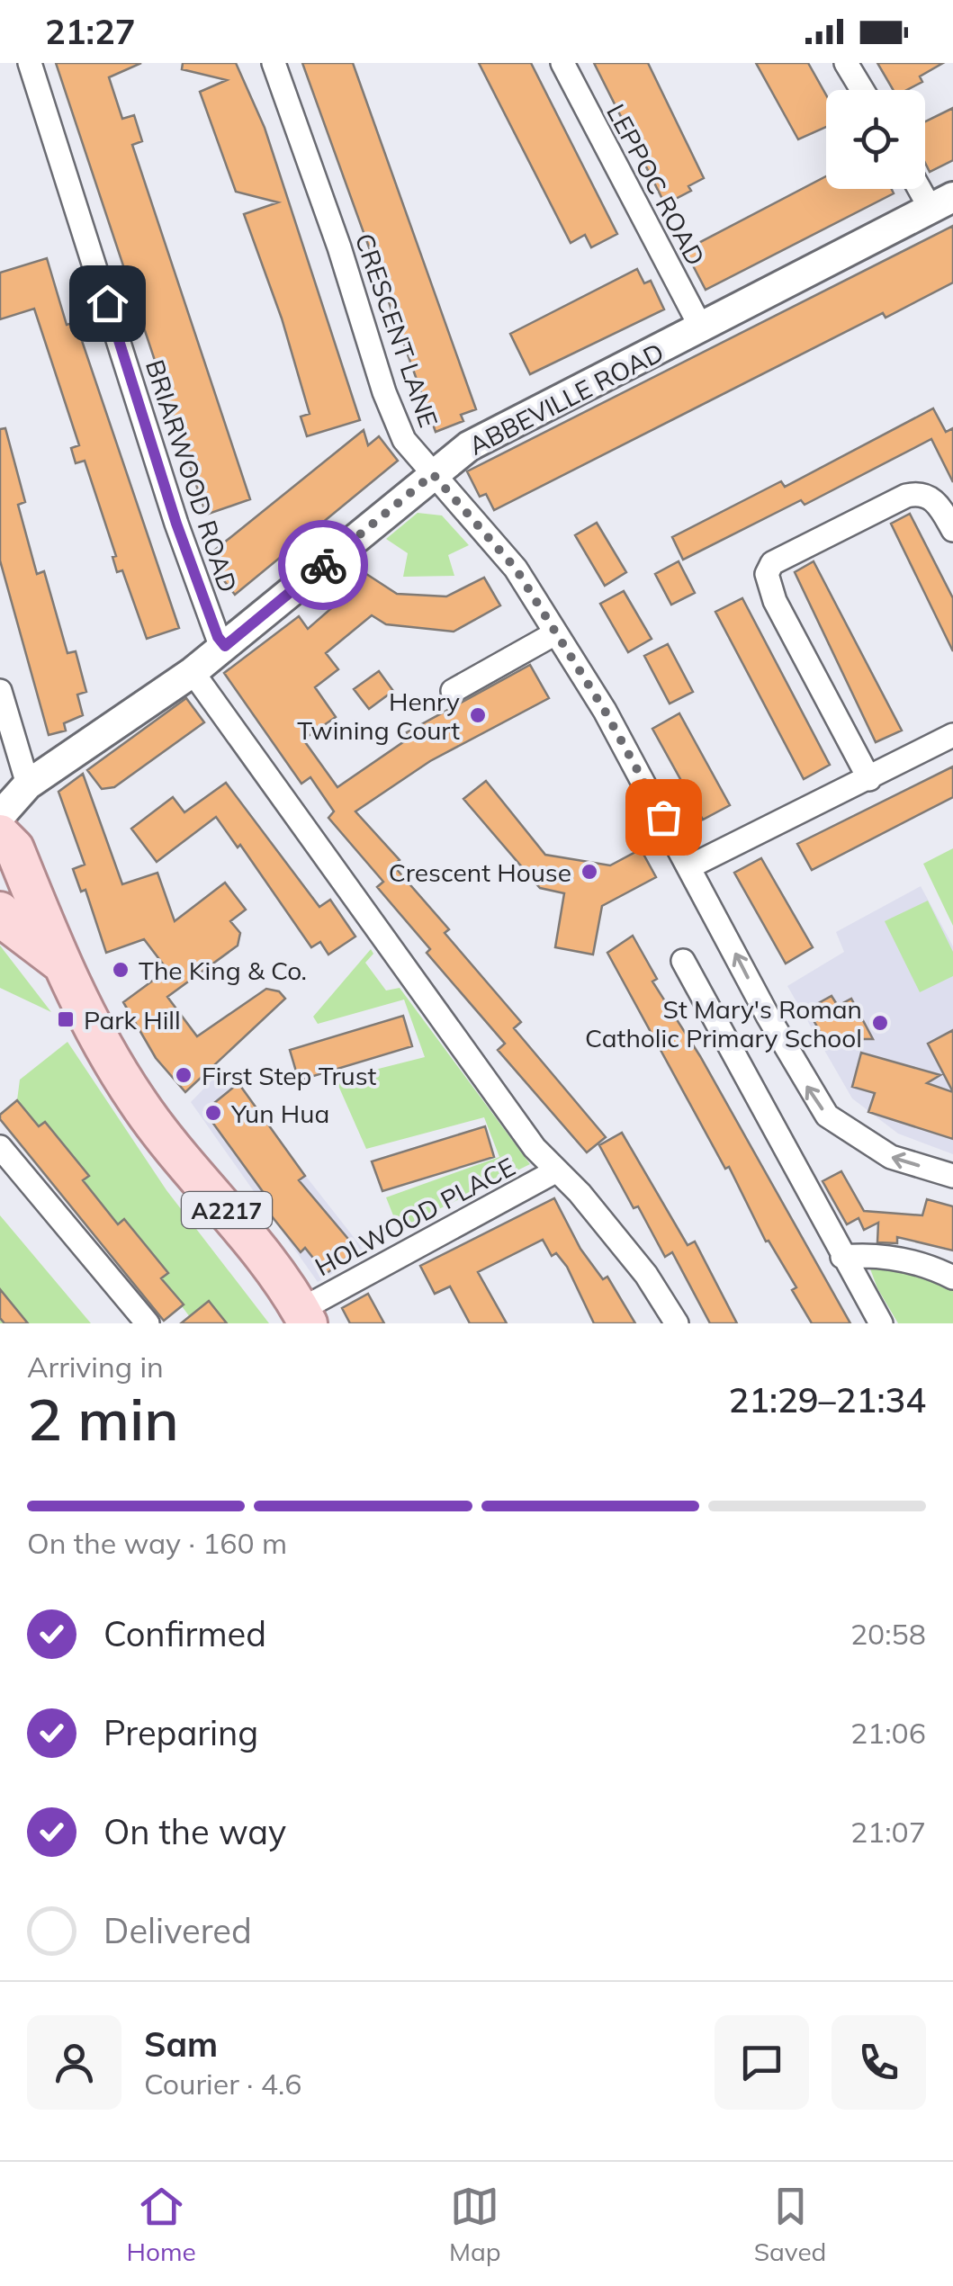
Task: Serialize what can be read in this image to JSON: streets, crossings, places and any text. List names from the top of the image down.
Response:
{
  "streets": {
    "main road": ["A2217"],
    "street": [
      "LEPPOC ROAD",
      "CRESCENT LANE",
      "ABBEVILLE ROAD",
      "BRIARWOOD ROAD",
      "HOLWOOD PLACE"
    ]
  },
  "crossings": [
    ["LEPPOC ROAD", "ABBEVILLE ROAD"],
    ["CRESCENT LANE", "ABBEVILLE ROAD"],
    ["ABBEVILLE ROAD", "BRIARWOOD ROAD"],
    ["A2217", "HOLWOOD PLACE"]
  ],
  "places": {
    "other": [
      "Henry Twining Court",
      "Crescent House",
      "The King & Co.",
      "St Mary's Roman Catholic Primary School",
      "First Step Trust",
      "Yun Hua"
    ],
    "transit": ["Park Hill"]
  },
  "page": {
    "status": "21:27",
    "heading": ["2 min", "Arriving in", "21:29–21:34"],
    "panel": ["Sam", "Courier · 4.6"],
    "bar": "On the way · 160 m",
    "list": [
      ["Confirmed", "20:58"],
      ["Preparing", "21:06"],
      ["On the way", "21:07"],
      "Delivered"
    ],
    "tabs": ["Home", "Map", "Saved"]
  }
}
